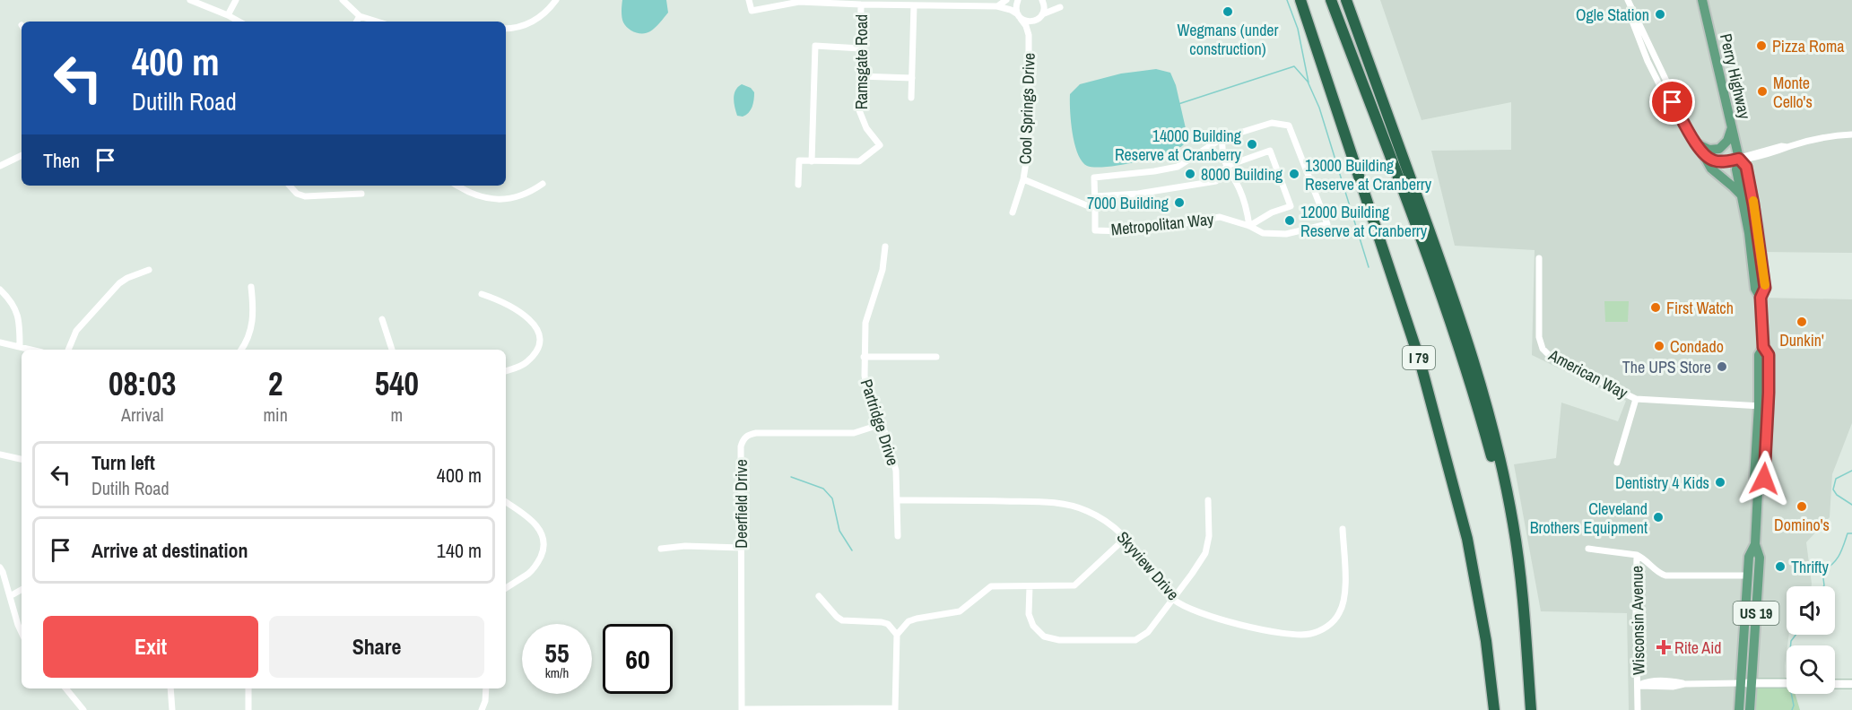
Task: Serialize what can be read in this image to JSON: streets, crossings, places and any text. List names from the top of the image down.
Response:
{
  "streets": {
    "highway": ["I 79"],
    "main road": ["Perry Highway", "US 19"],
    "street": [
      "Ramsgate Road",
      "Cool Springs Drive",
      "Metropolitan Way",
      "American Way",
      "Partridge Drive",
      "Deerfield Drive",
      "Skyview Drive",
      "Wisconsin Avenue"
    ]
  },
  "crossings": [
    ["Perry Highway", "American Way"],
    ["Perry Highway", "Wisconsin Avenue"],
    ["Cool Springs Drive", "Metropolitan Way"],
    ["Partridge Drive", "Deerfield Drive"],
    ["Partridge Drive", "Skyview Drive"]
  ],
  "places": {
    "other": [
      "Wegmans (under construction)",
      "Ogle Station",
      "Pizza Roma",
      "Monte Cello's",
      "14000 Building Reserve at Cranberry",
      "8000 Building",
      "13000 Building Reserve at Cranberry",
      "7000 Building",
      "12000 Building Reserve at Cranberry",
      "First Watch",
      "Dunkin'",
      "Condado",
      "The UPS Store",
      "Dentistry 4 Kids",
      "Domino's",
      "Cleveland Brothers Equipment",
      "Thrifty"
    ],
    "health": ["Rite Aid"]
  },
  "page": {
    "turn": ["400 m", "Dutilh Road"],
    "then": "Then",
    "eta": [
      "08:03",
      "Arrival",
      "2",
      "min",
      "540",
      "m"
    ],
    "list": [
      {
        "name": "Turn left",
        "note": "Dutilh Road",
        "value": "400 m"
      },
      {
        "name": "Arrive at destination",
        "value": "140 m"
      }
    ],
    "buttons": ["Exit", "Share"],
    "speed": "55 km/h",
    "limit": "60"
  }
}
